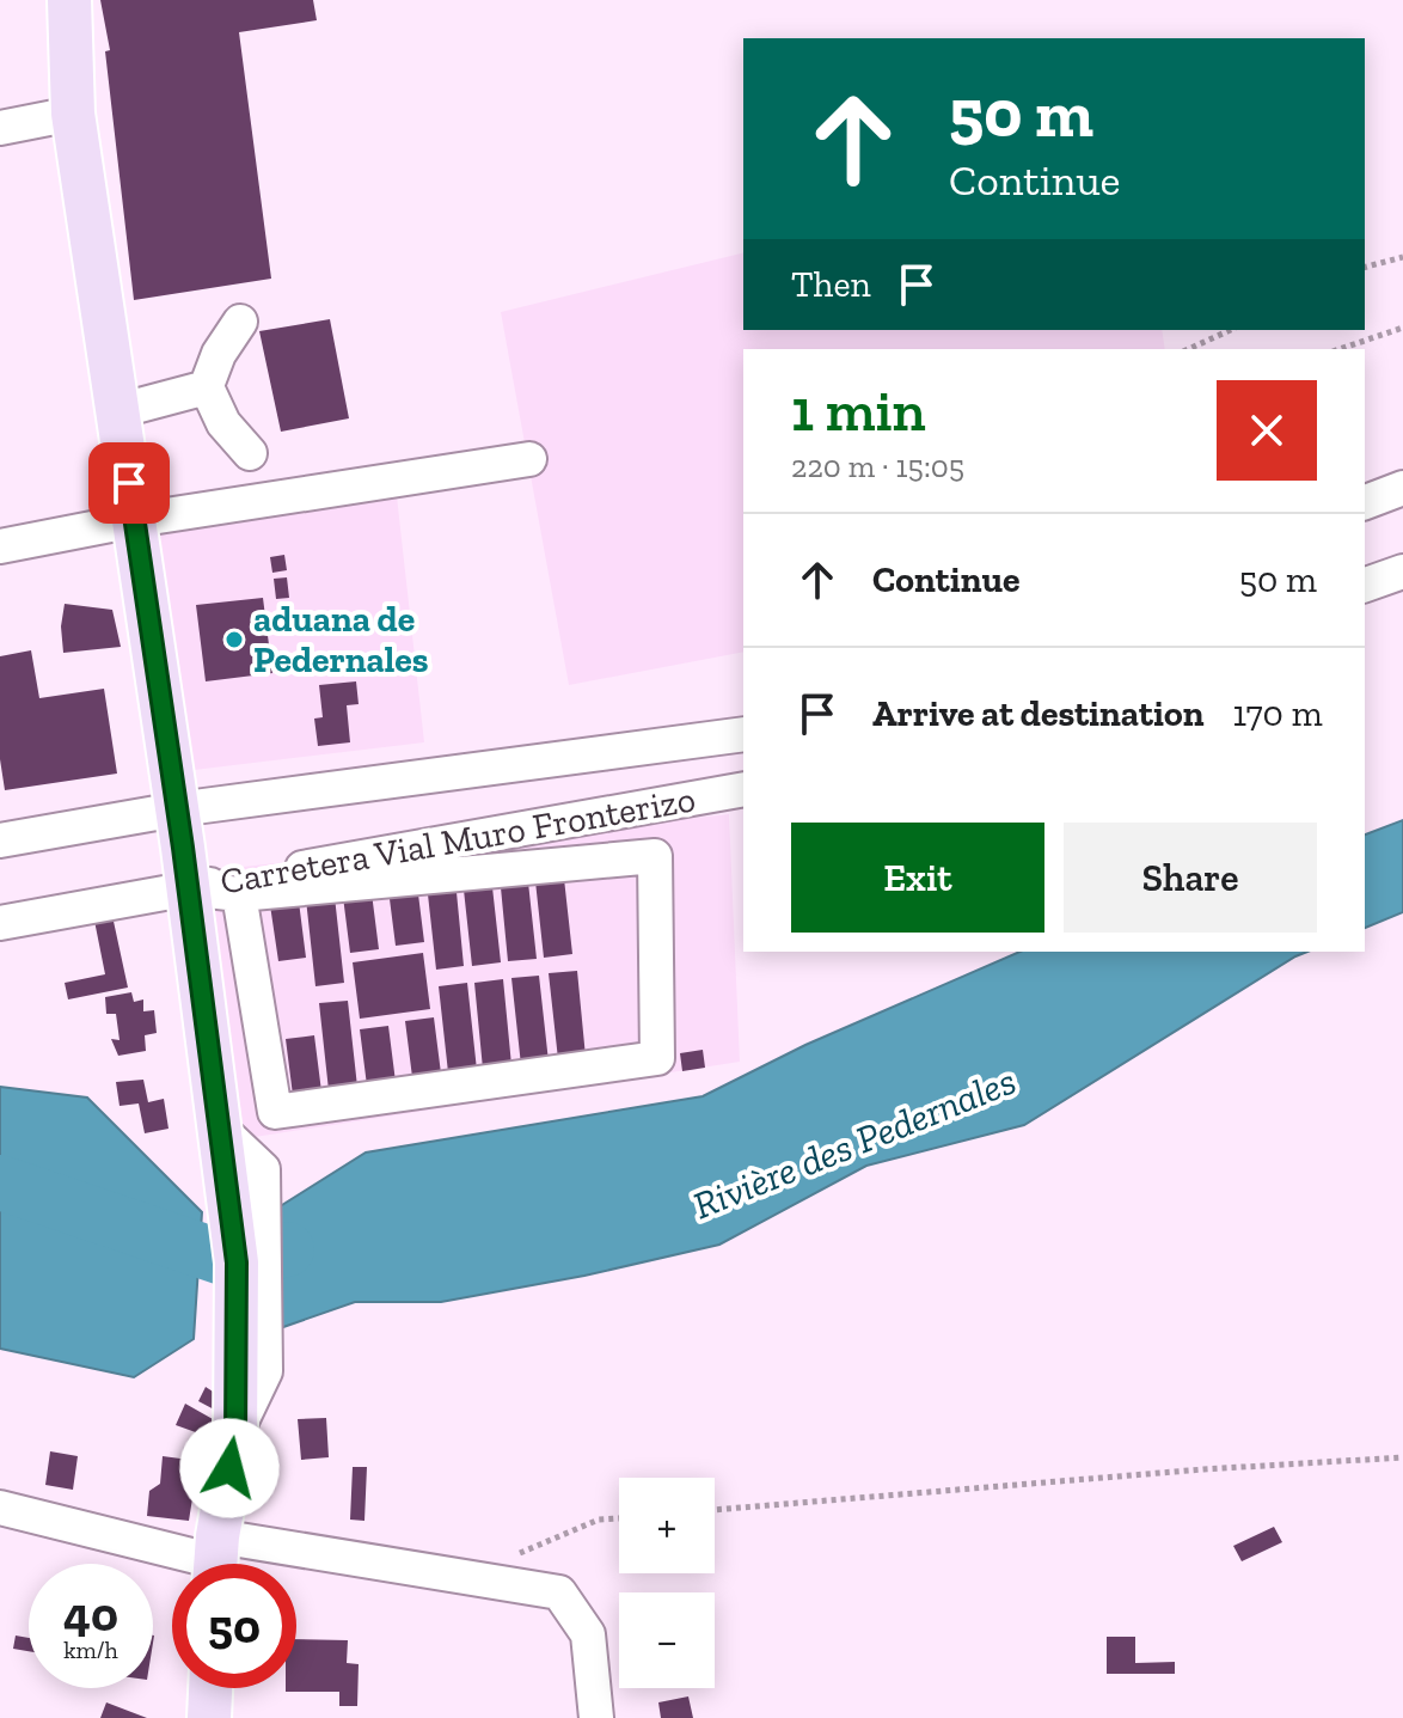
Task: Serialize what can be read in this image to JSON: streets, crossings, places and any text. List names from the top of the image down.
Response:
{
  "streets": {
    "street": ["Carretera Vial Muro Fronterizo"]
  },
  "water": ["Rivière des Pedernales"],
  "places": ["aduana de Pedernales"],
  "page": {
    "turn": ["50 m", "Continue"],
    "then": "Then",
    "heading": ["1 min", "220 m · 15:05"],
    "list": [
      {
        "name": "Continue",
        "value": "50 m"
      },
      {
        "name": "Arrive at destination",
        "value": "170 m"
      }
    ],
    "buttons": ["Exit", "Share"],
    "map_buttons": ["+", "−"],
    "speed": "40 km/h",
    "limit": "50"
  }
}
